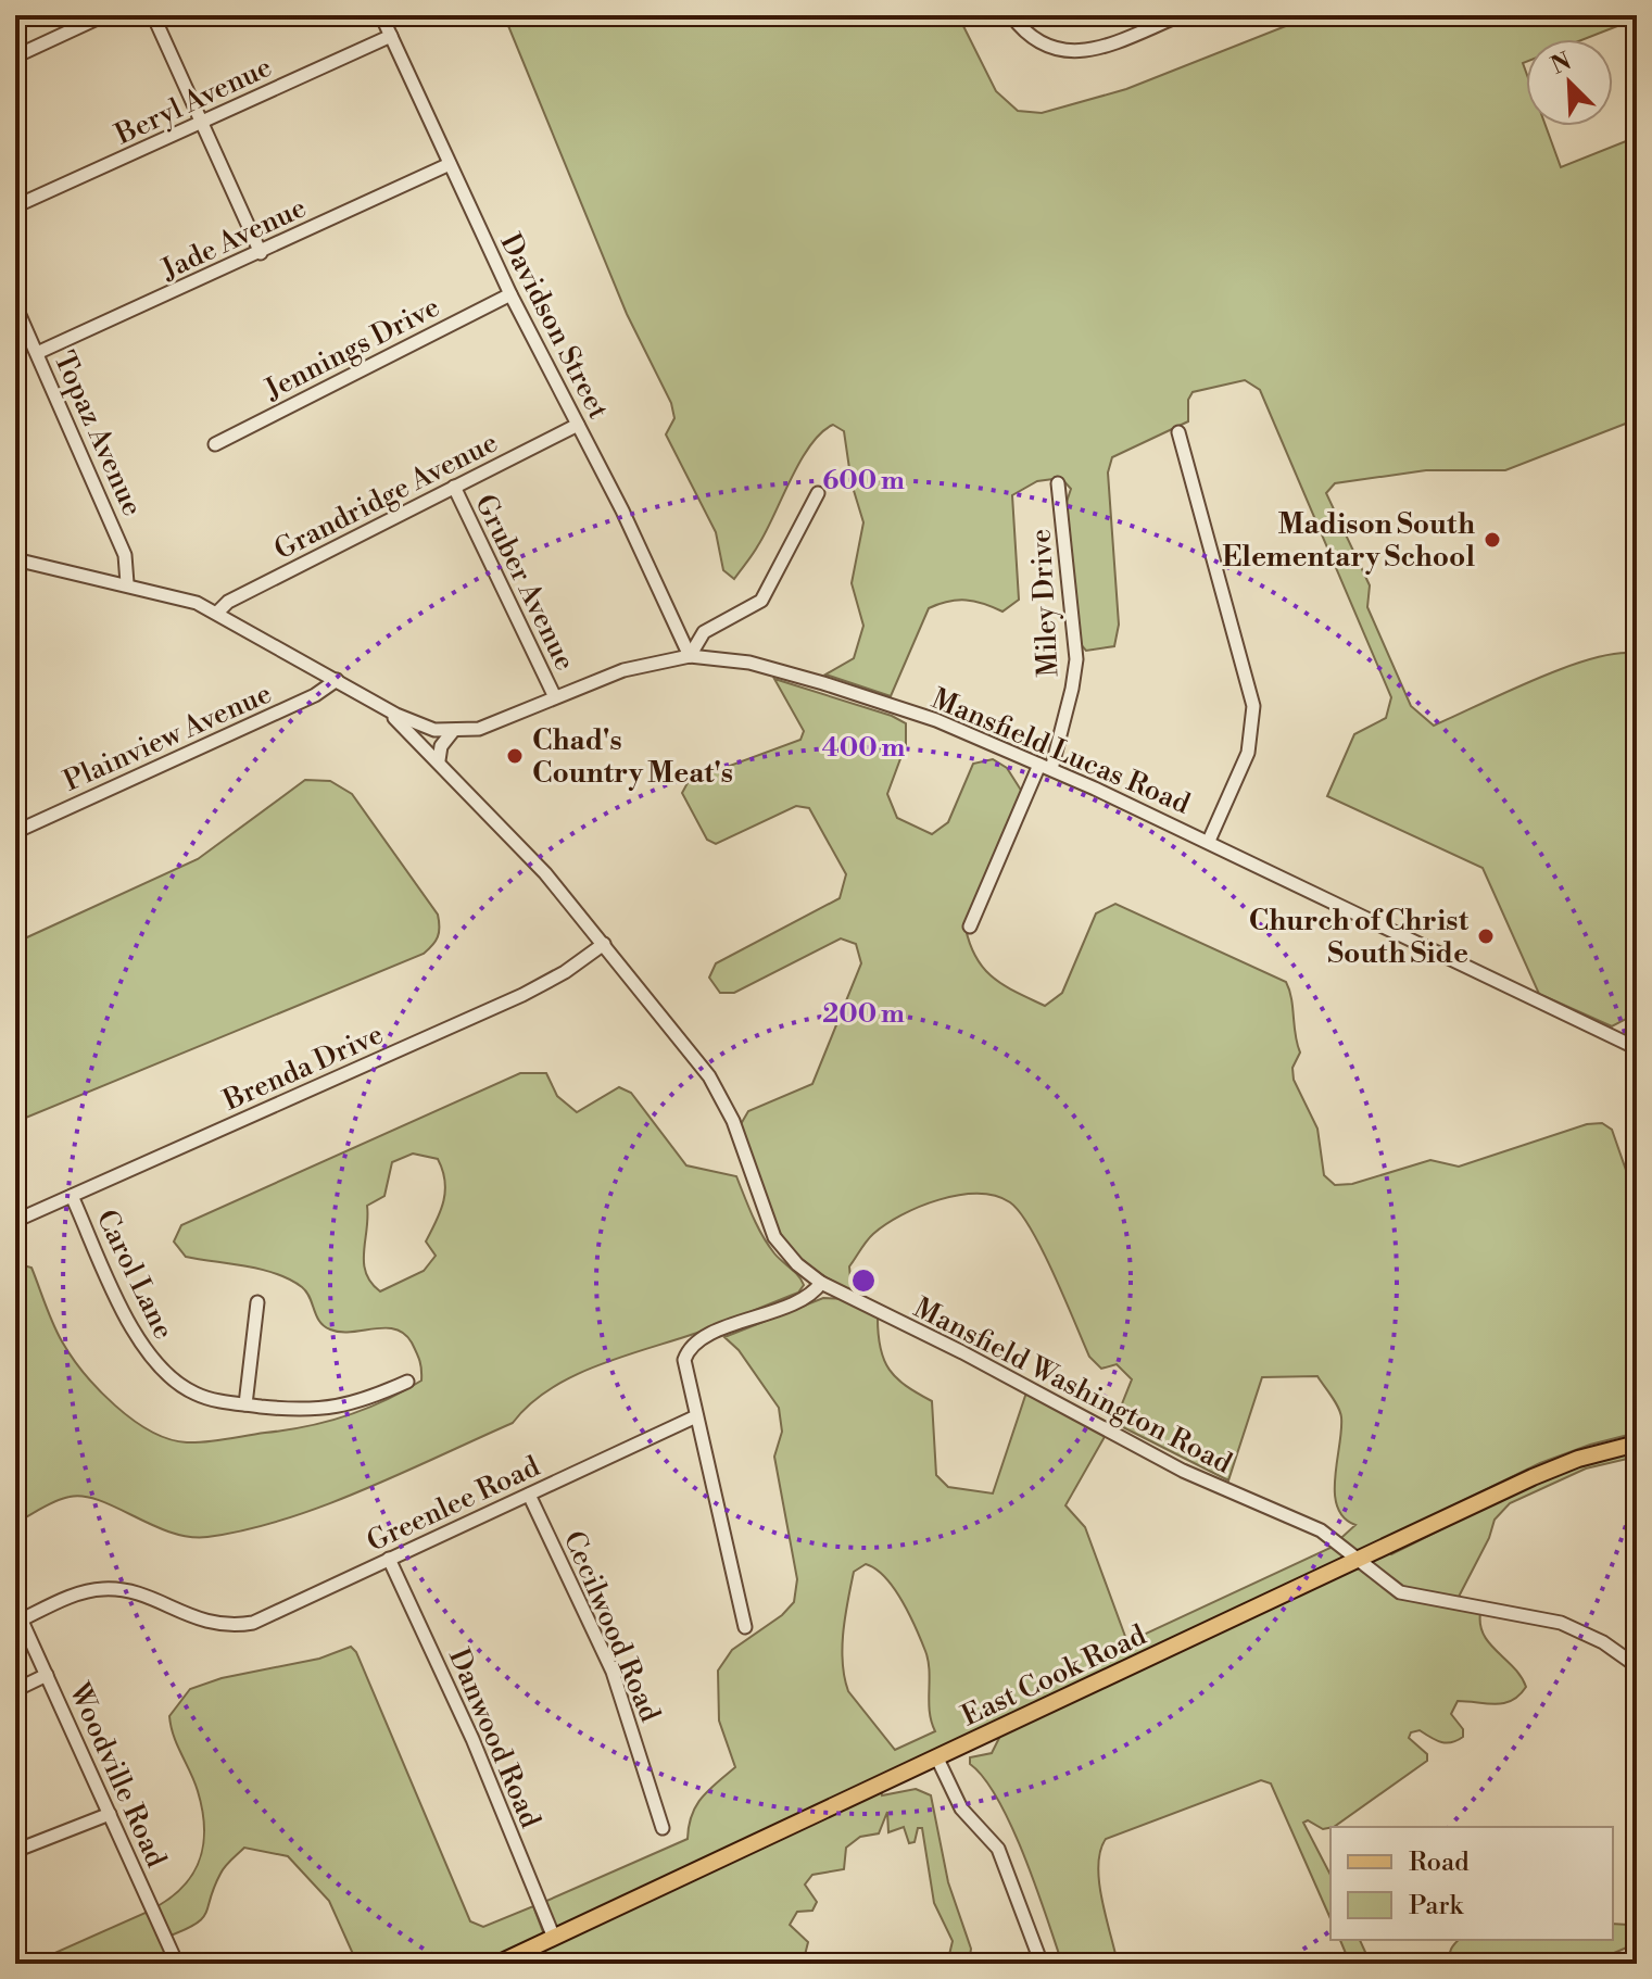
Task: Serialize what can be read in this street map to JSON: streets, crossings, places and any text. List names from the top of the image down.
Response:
{
  "streets": {
    "main road": ["East Cook Road"],
    "street": [
      "Beryl Avenue",
      "Jade Avenue",
      "Davidson Street",
      "Jennings Drive",
      "Topaz Avenue",
      "Grandridge Avenue",
      "Gruber Avenue",
      "Miley Drive",
      "Plainview Avenue",
      "Mansfield Lucas Road",
      "Brenda Drive",
      "Carol Lane",
      "Mansfield Washington Road",
      "Greenlee Road",
      "Cecilwood Road",
      "Danwood Road",
      "Woodville Road"
    ]
  },
  "crossings": [
    ["Beryl Avenue", "Davidson Street"],
    ["Jade Avenue", "Davidson Street"],
    ["Jade Avenue", "Topaz Avenue"],
    ["Davidson Street", "Jennings Drive"],
    ["Davidson Street", "Grandridge Avenue"],
    ["Davidson Street", "Mansfield Lucas Road"],
    ["Grandridge Avenue", "Gruber Avenue"],
    ["Gruber Avenue", "Mansfield Lucas Road"],
    ["Miley Drive", "Mansfield Lucas Road"],
    ["Mansfield Lucas Road", "Mansfield Washington Road"],
    ["Brenda Drive", "Carol Lane"],
    ["Brenda Drive", "Mansfield Washington Road"],
    ["Mansfield Washington Road", "East Cook Road"],
    ["Greenlee Road", "Cecilwood Road"],
    ["Greenlee Road", "Danwood Road"],
    ["Greenlee Road", "Woodville Road"],
    ["East Cook Road", "Danwood Road"]
  ],
  "places": ["Madison South Elementary School", "Chad's Country Meat's", "Church of Christ South Side"],
  "legend": ["Road", "Park"],
  "north": "top left",
  "rings": ["600 m", "400 m", "200 m"]
}
